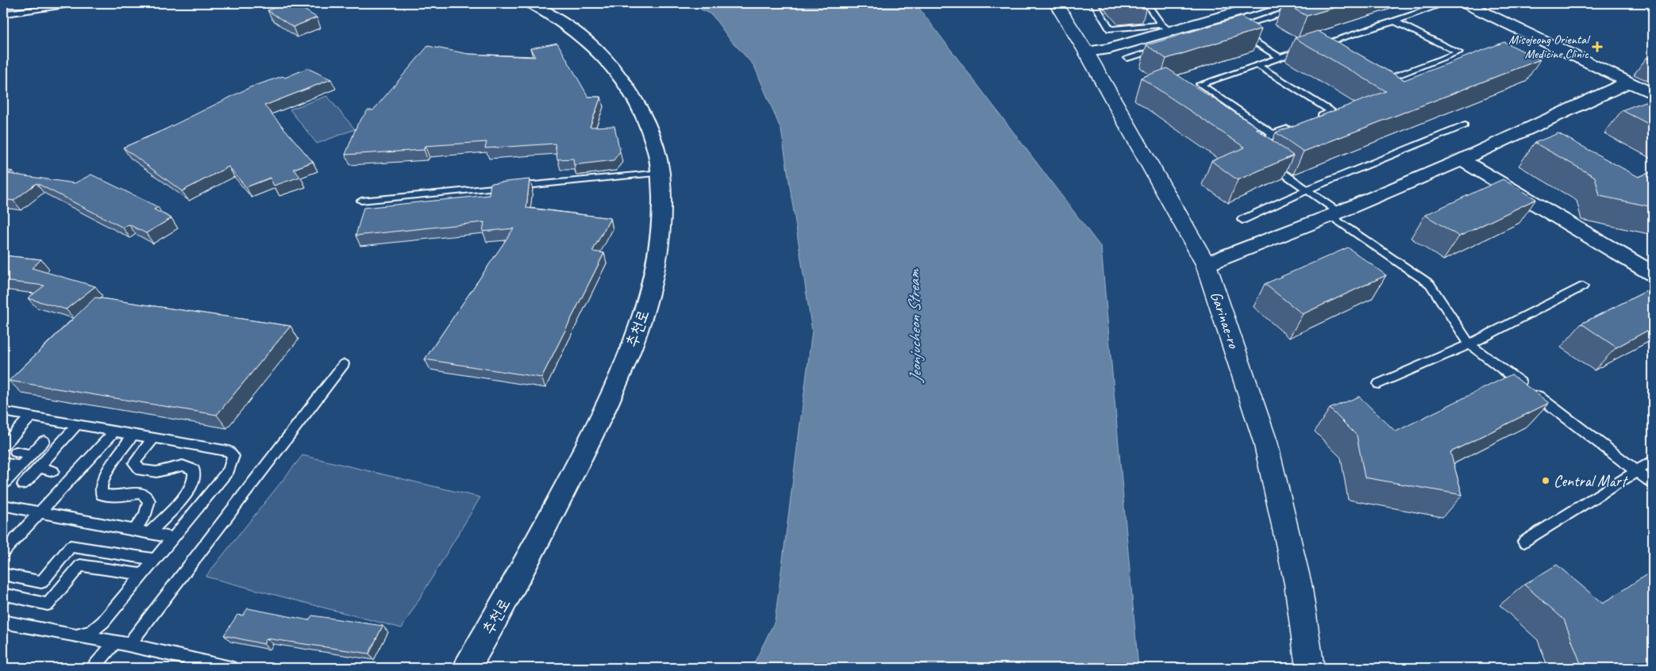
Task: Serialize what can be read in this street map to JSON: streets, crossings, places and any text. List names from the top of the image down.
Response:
{
  "streets": {
    "street": ["Garinae-ro", "추천로"]
  },
  "water": ["Jeonjucheon Stream"],
  "places": {
    "health": ["Misojeong Oriental Medicine Clinic"],
    "other": ["Central Mart"]
  }
}
